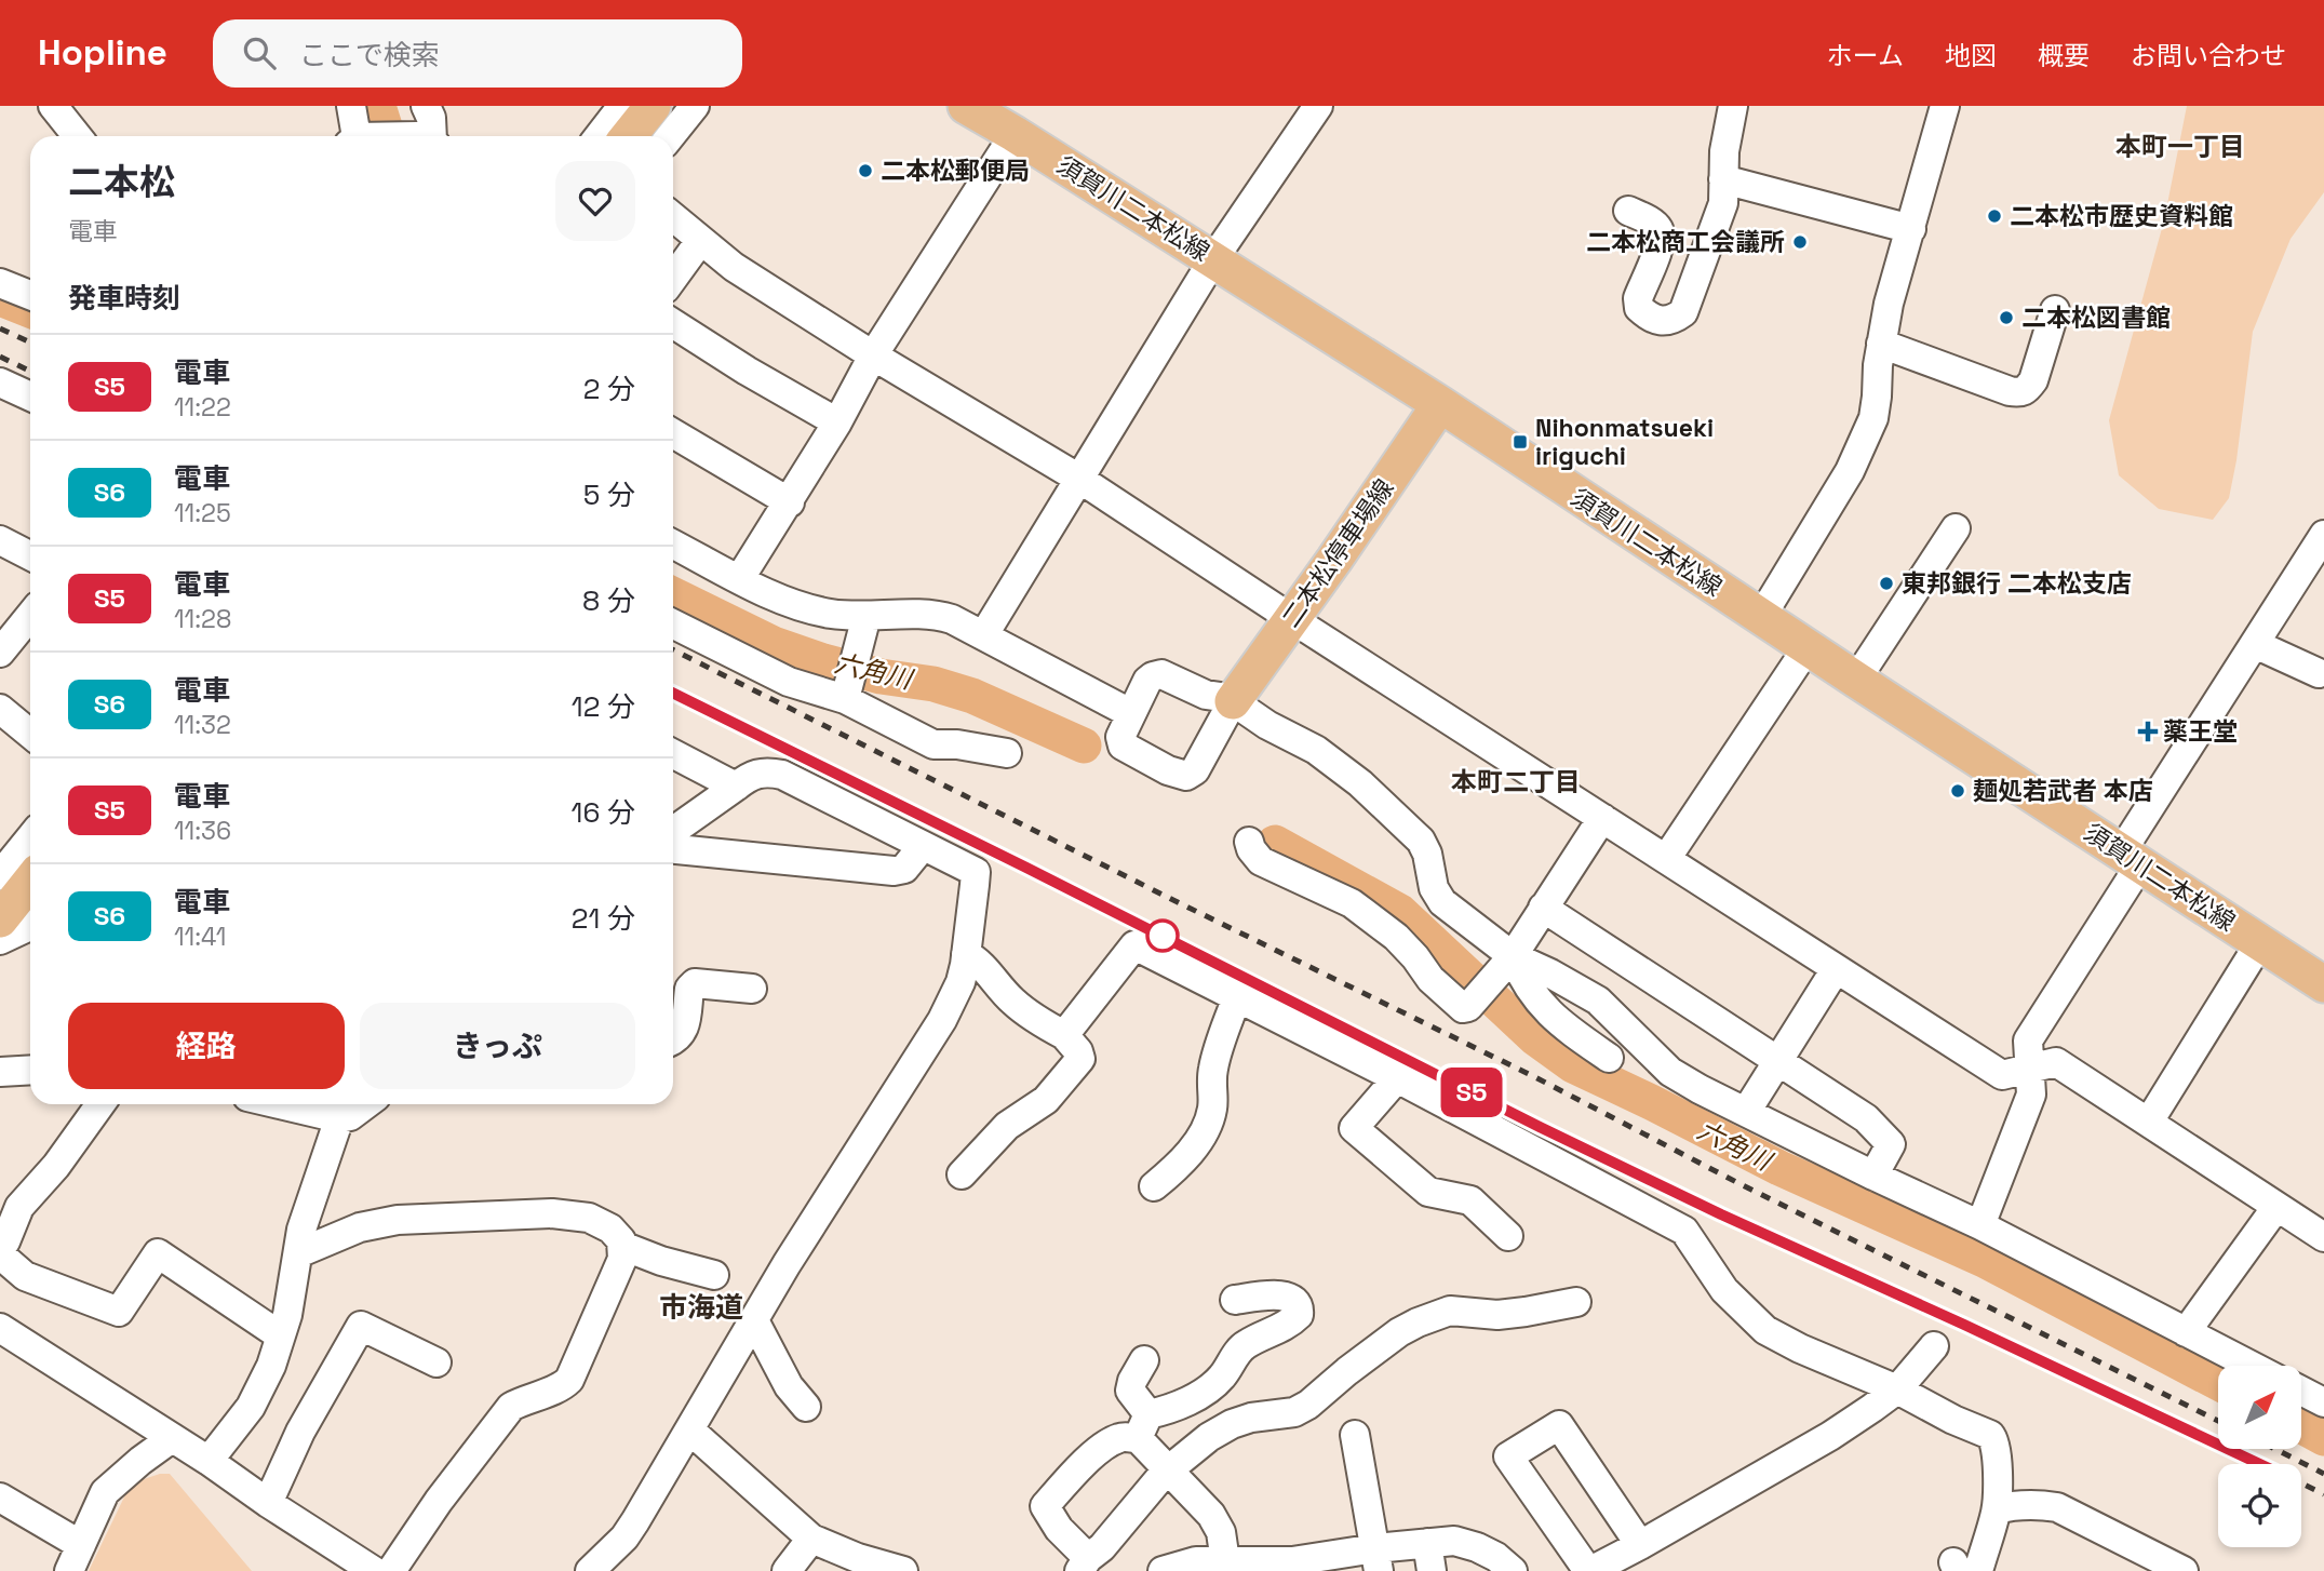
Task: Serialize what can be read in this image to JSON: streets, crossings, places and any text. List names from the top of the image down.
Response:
{
  "streets": {
    "main road": ["須賀川二本松線", "二本松停車場線"]
  },
  "crossings": [
    ["須賀川二本松線", "二本松停車場線"]
  ],
  "districts": ["本町一丁目", "本町二丁目", "市海道"],
  "water": ["六角川"],
  "places": {
    "other": [
      "二本松郵便局",
      "二本松市歴史資料館",
      "二本松商工会議所",
      "二本松図書館",
      "東邦銀行 二本松支店",
      "麺処若武者 本店"
    ],
    "transit": ["Nihonmatsueki iriguchi"],
    "health": ["薬王堂"]
  },
  "north": "top right",
  "page": {
    "header": "Hopline",
    "search": "ここで検索",
    "nav": [
      "ホーム",
      "地図",
      "概要",
      "お問い合わせ"
    ],
    "on_map": "S5",
    "heading": [
      ["二本松", "電車"],
      "発車時刻"
    ],
    "list": [
      {
        "mark": "S5",
        "name": "電車",
        "note": "11:22",
        "value": "2 分"
      },
      {
        "mark": "S6",
        "name": "電車",
        "note": "11:25",
        "value": "5 分"
      },
      {
        "mark": "S5",
        "name": "電車",
        "note": "11:28",
        "value": "8 分"
      },
      {
        "mark": "S6",
        "name": "電車",
        "note": "11:32",
        "value": "12 分"
      },
      {
        "mark": "S5",
        "name": "電車",
        "note": "11:36",
        "value": "16 分"
      },
      {
        "mark": "S6",
        "name": "電車",
        "note": "11:41",
        "value": "21 分"
      }
    ],
    "buttons": ["経路", "きっぷ"]
  }
}
